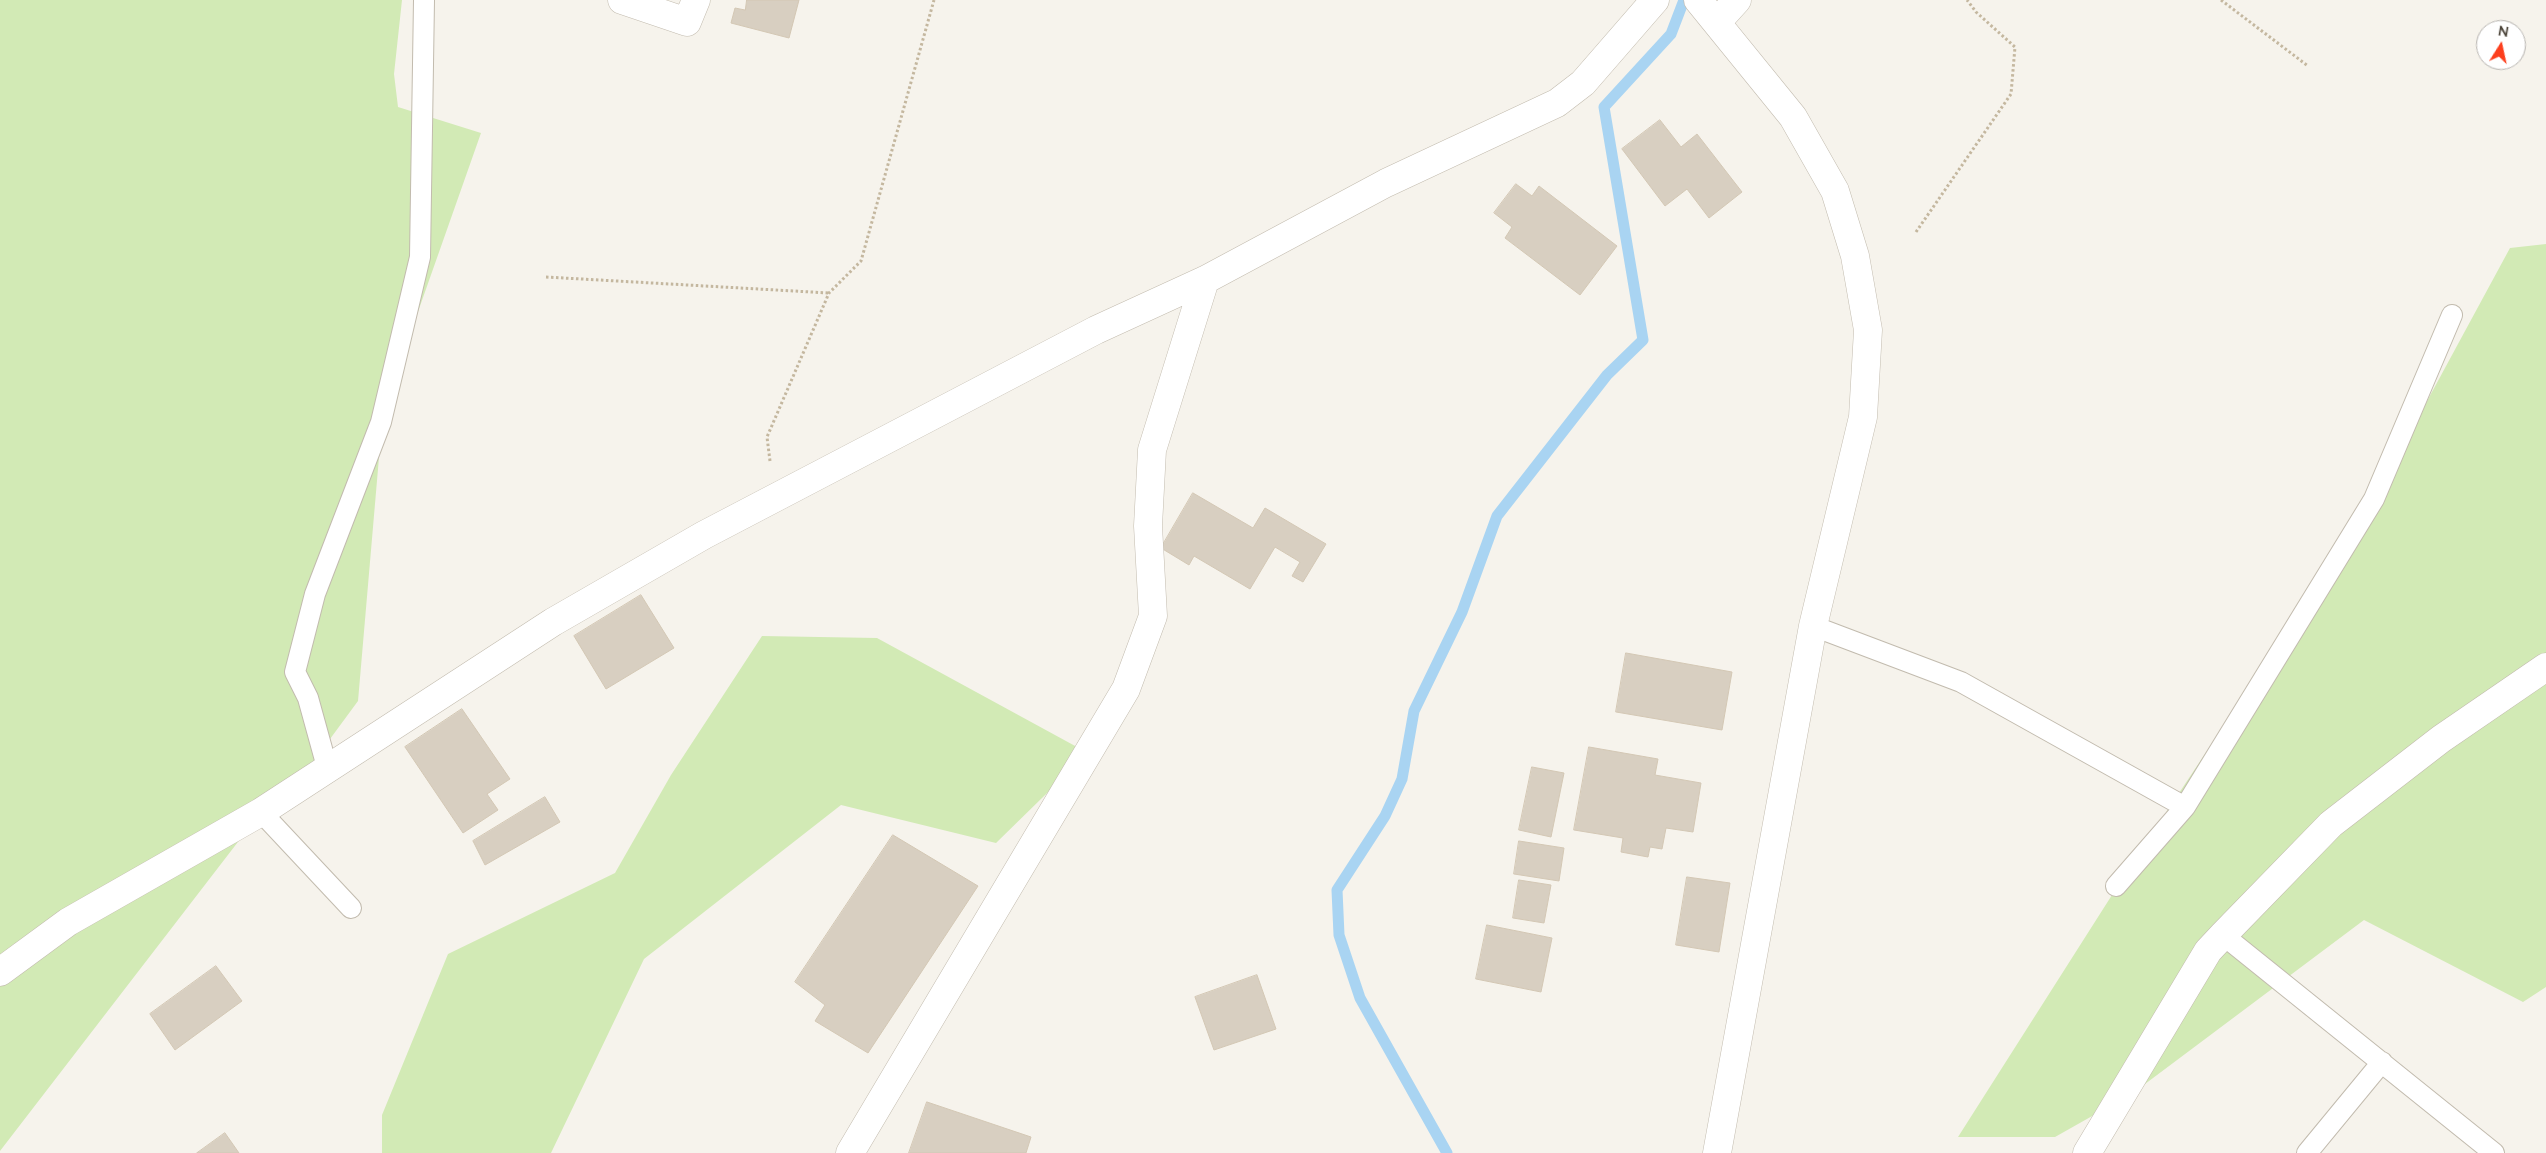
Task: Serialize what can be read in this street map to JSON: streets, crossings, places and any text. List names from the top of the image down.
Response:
{
  "north": "top"
}
